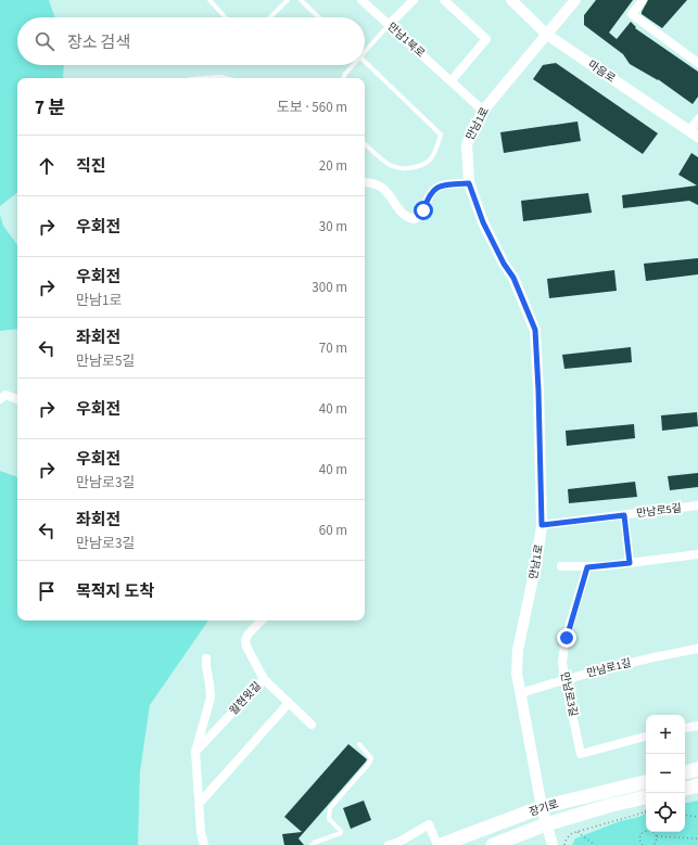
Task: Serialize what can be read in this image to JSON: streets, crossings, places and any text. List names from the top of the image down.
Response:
{
  "streets": {
    "main road": ["장기로"],
    "street": [
      "만남1북로",
      "마음로",
      "만남1로",
      "만남로5길",
      "만남로1길",
      "만남로3길",
      "월현윗길"
    ]
  },
  "crossings": [
    ["만남1북로", "만남1로"],
    ["마음로", "만남1로"],
    ["만남1로", "만남로5길"],
    ["만남1로", "만남로1길"],
    ["만남1로", "장기로"],
    ["만남로1길", "만남로3길"]
  ],
  "page": {
    "search": "장소 검색",
    "heading": ["7 분", "도보 · 560 m"],
    "list": [
      ["직진", "20 m"],
      ["우회전", "30 m"],
      ["우회전", "만남1로", "300 m"],
      ["좌회전", "만남로5길", "70 m"],
      ["우회전", "40 m"],
      ["우회전", "만남로3길", "40 m"],
      ["좌회전", "만남로3길", "60 m"],
      "목적지 도착"
    ],
    "map_buttons": ["+", "−"]
  }
}
